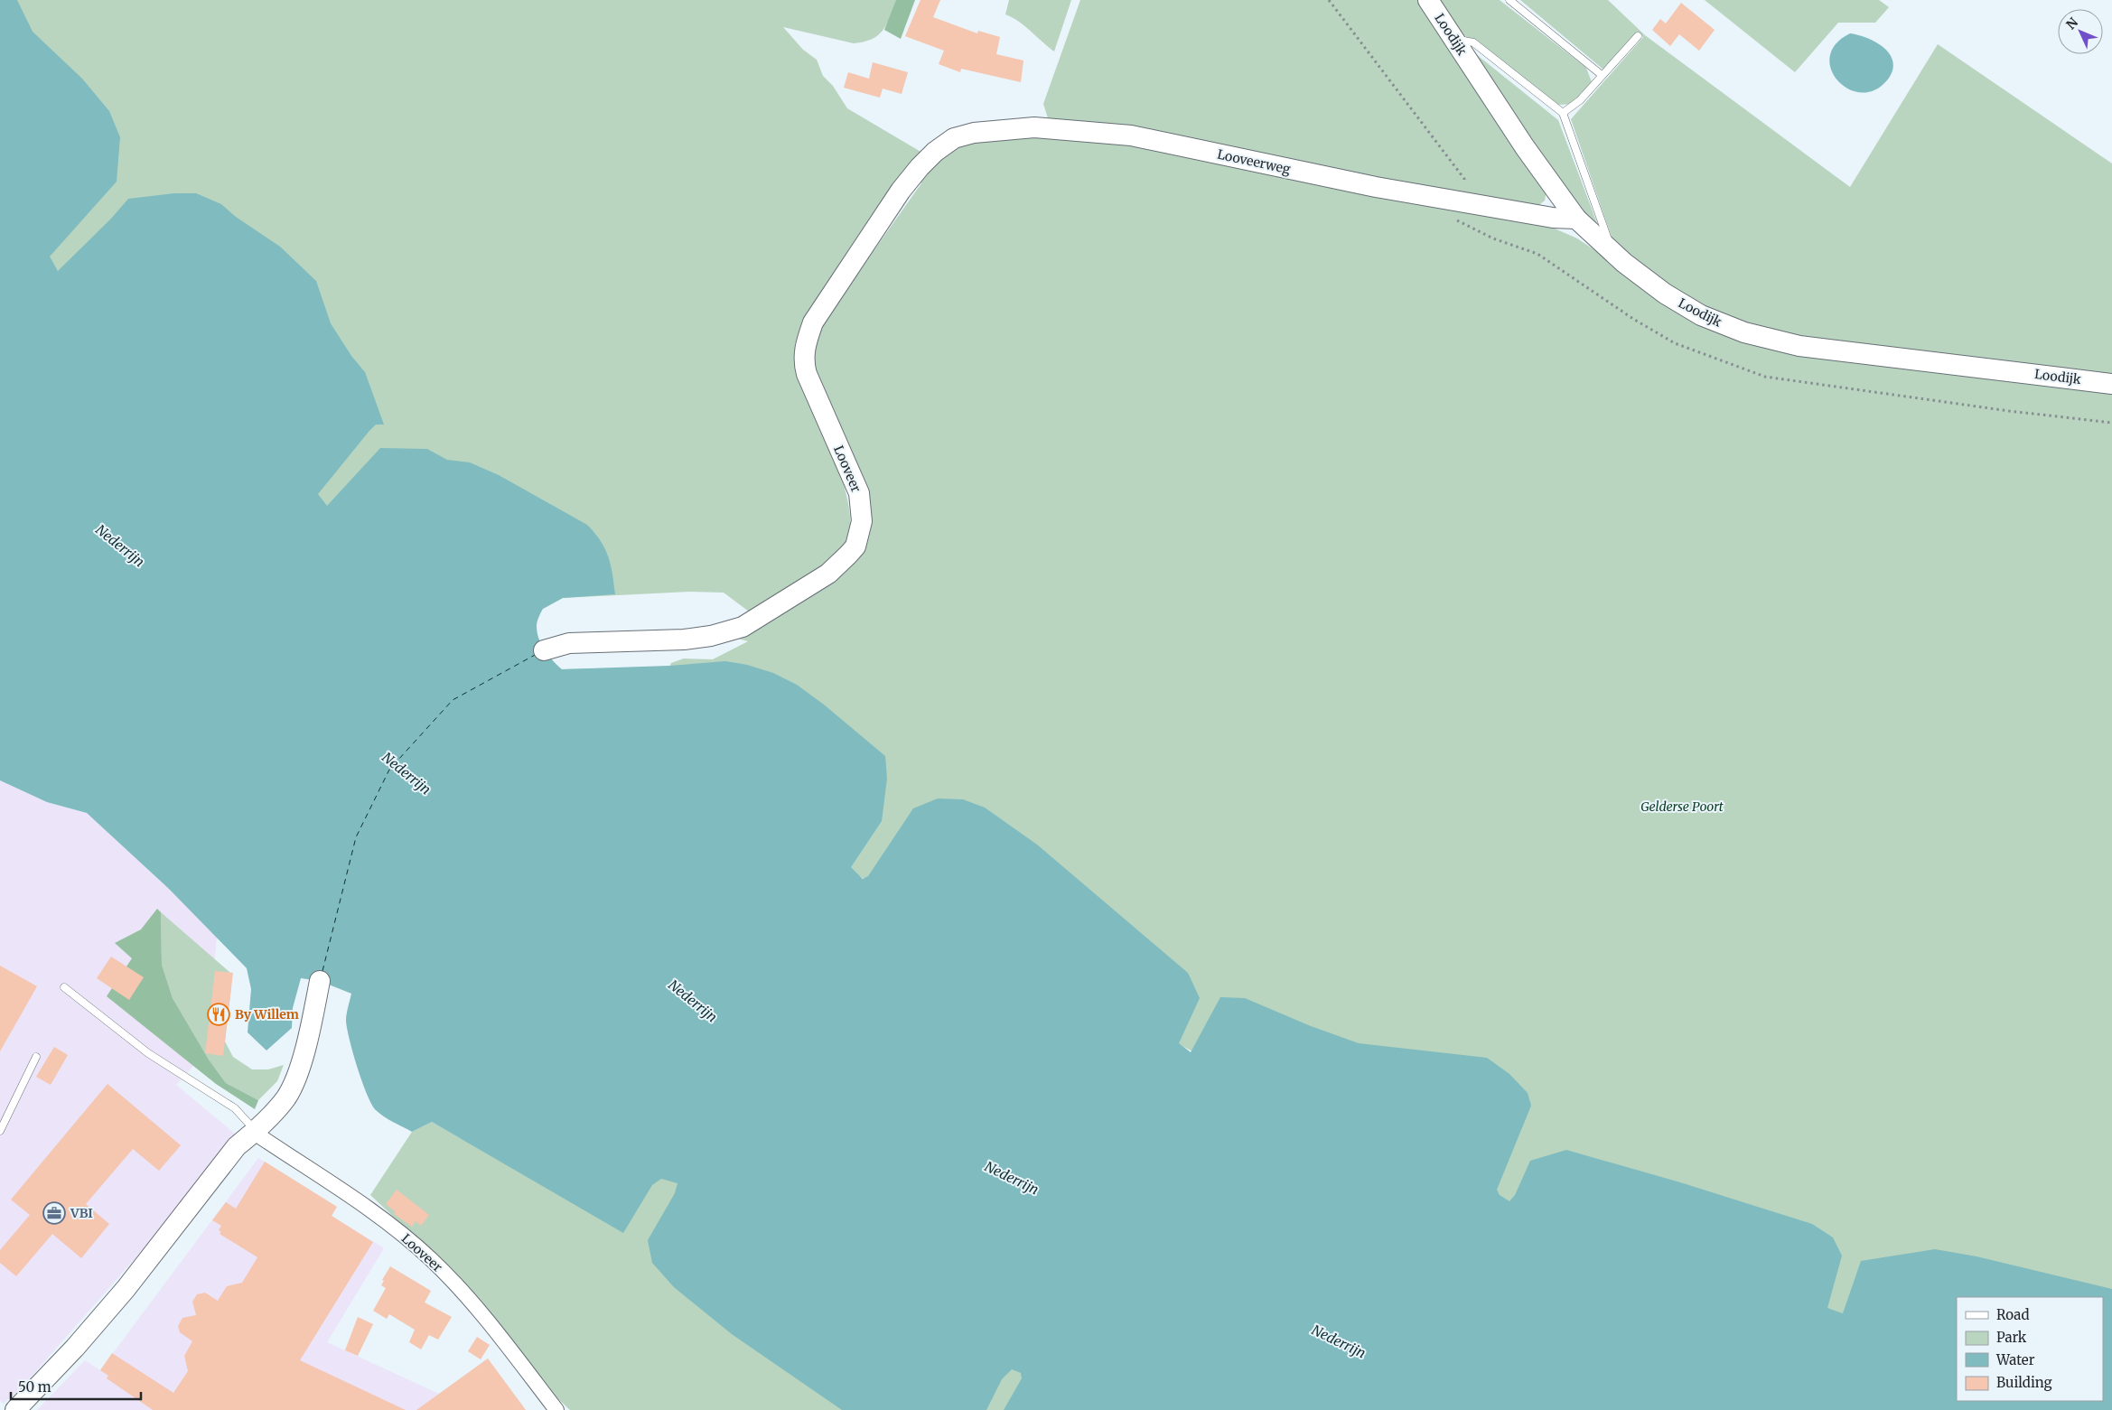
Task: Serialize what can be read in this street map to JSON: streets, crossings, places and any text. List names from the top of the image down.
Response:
{
  "streets": {
    "street": ["Loodijk", "Looveerweg", "Looveer"]
  },
  "crossings": [
    ["Loodijk", "Looveerweg"],
    ["Looveerweg", "Looveer"]
  ],
  "water": ["Nederrijn"],
  "parks": ["Gelderse Poort"],
  "places": {
    "restaurant": ["By Willem"],
    "office": ["VBI"]
  },
  "legend": [
    "Road",
    "Park",
    "Water",
    "Building"
  ],
  "scale_bar": "50 m",
  "north": "top left"
}
